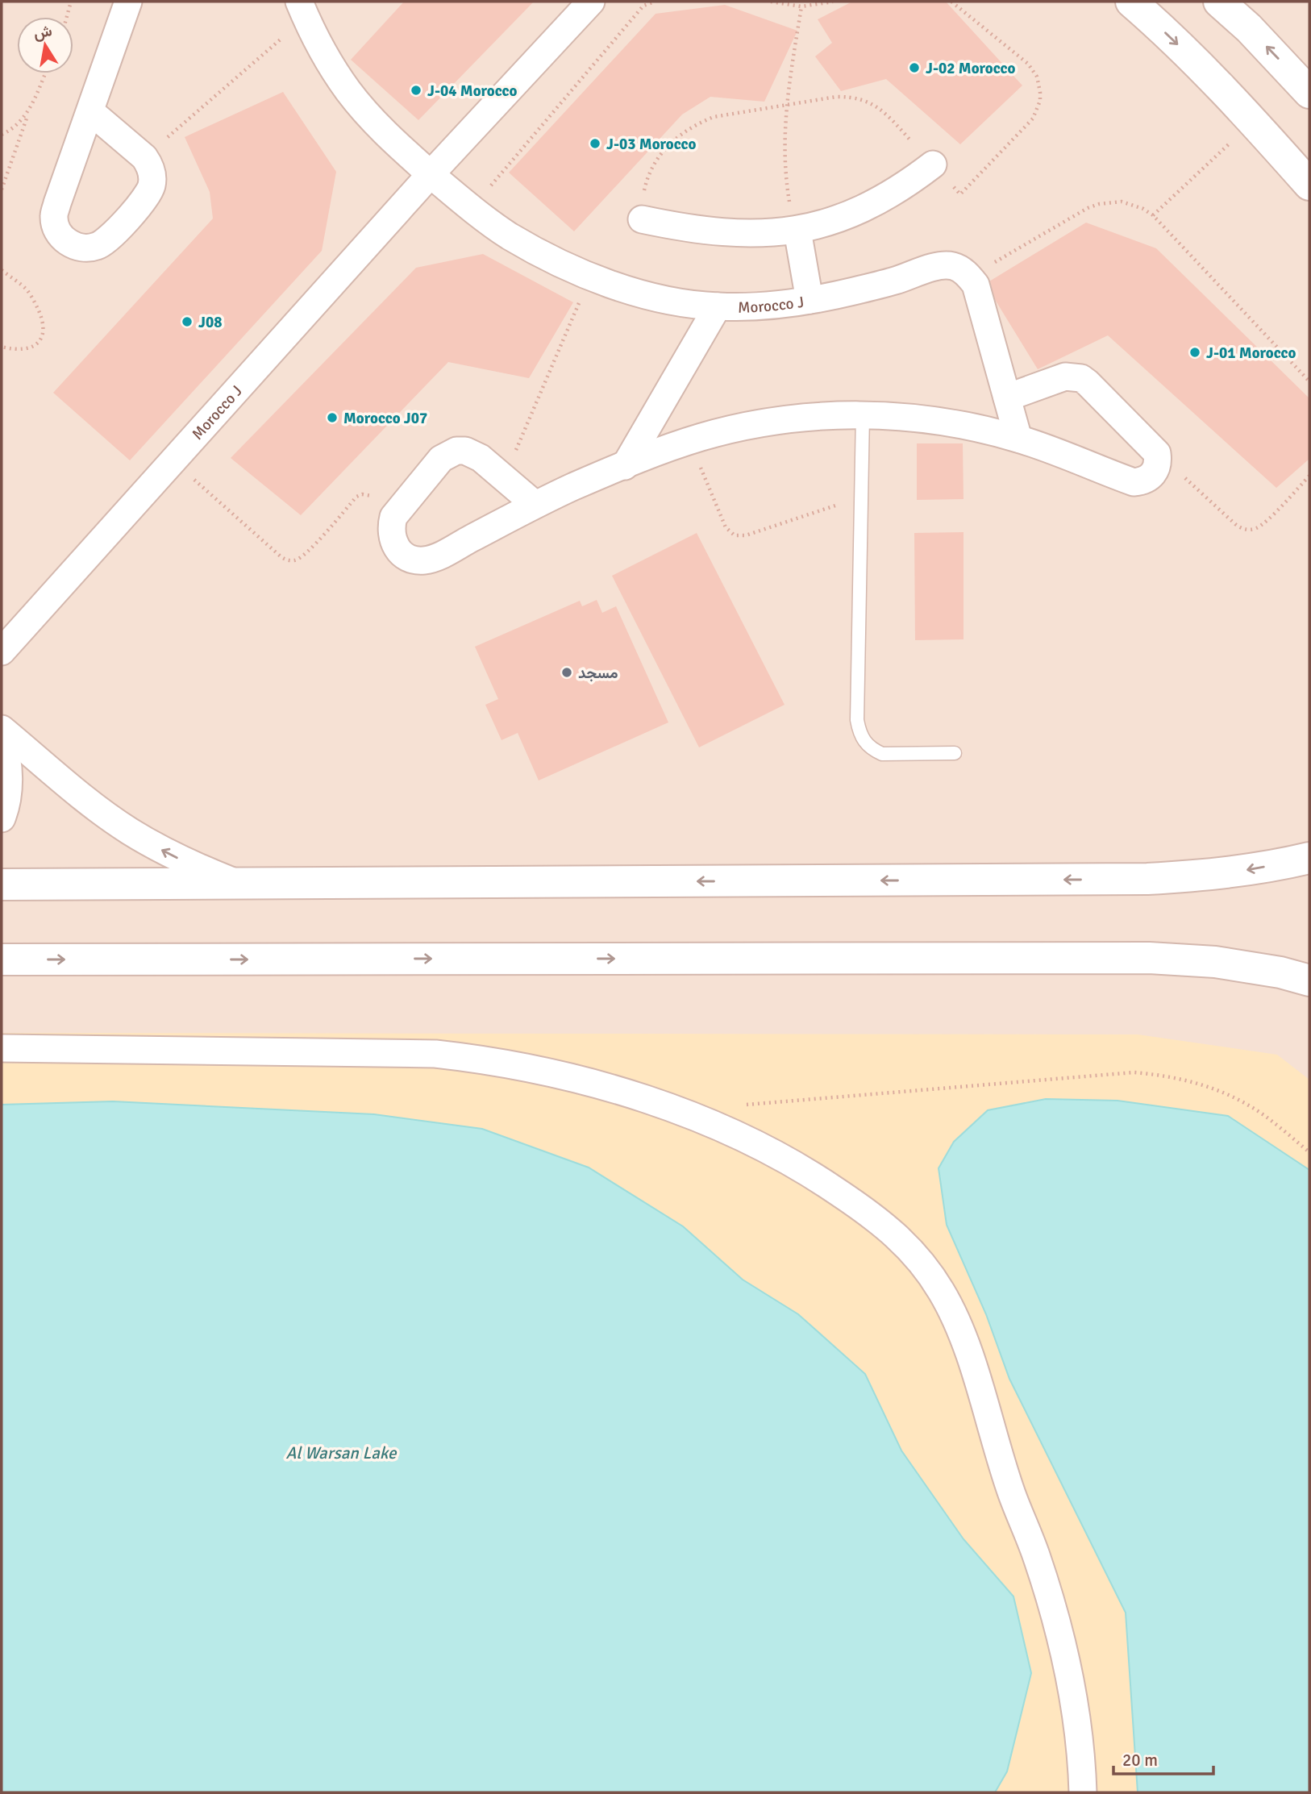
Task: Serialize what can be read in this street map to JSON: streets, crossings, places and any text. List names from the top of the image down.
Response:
{
  "streets": {
    "street": ["Morocco J"]
  },
  "water": ["Al Warsan Lake"],
  "places": [
    "J-02 Morocco",
    "J-04 Morocco",
    "J-03 Morocco",
    "J08",
    "J-01 Morocco",
    "Morocco J07",
    "مسجد"
  ],
  "scale_bar": "20 m",
  "north": "top"
}
